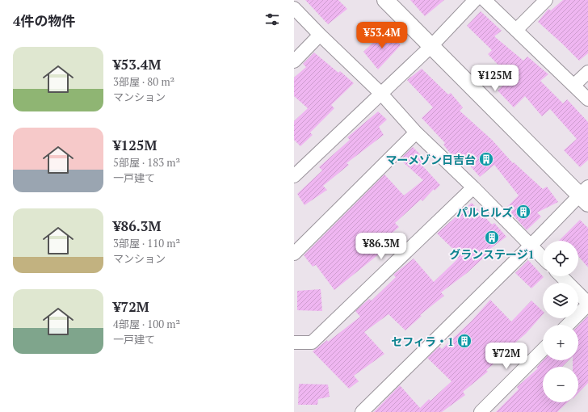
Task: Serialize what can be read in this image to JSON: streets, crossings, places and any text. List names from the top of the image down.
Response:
{
  "places": {
    "building": [
      "マーメゾン日吉台",
      "パルヒルズ",
      "グランステージ1",
      "セフィラ・1"
    ]
  },
  "page": {
    "heading": "4件の物件",
    "price": [
      "¥53.4M",
      "¥125M",
      "¥86.3M",
      "¥72M"
    ],
    "list": [
      {
        "name": "¥53.4M",
        "note": "3部屋 · 80 m² · マンション"
      },
      {
        "name": "¥125M",
        "note": "5部屋 · 183 m² · 一戸建て"
      },
      {
        "name": "¥86.3M",
        "note": "3部屋 · 110 m² · マンション"
      },
      {
        "name": "¥72M",
        "note": "4部屋 · 100 m² · 一戸建て"
      }
    ],
    "map_buttons": ["+", "−"]
  }
}
